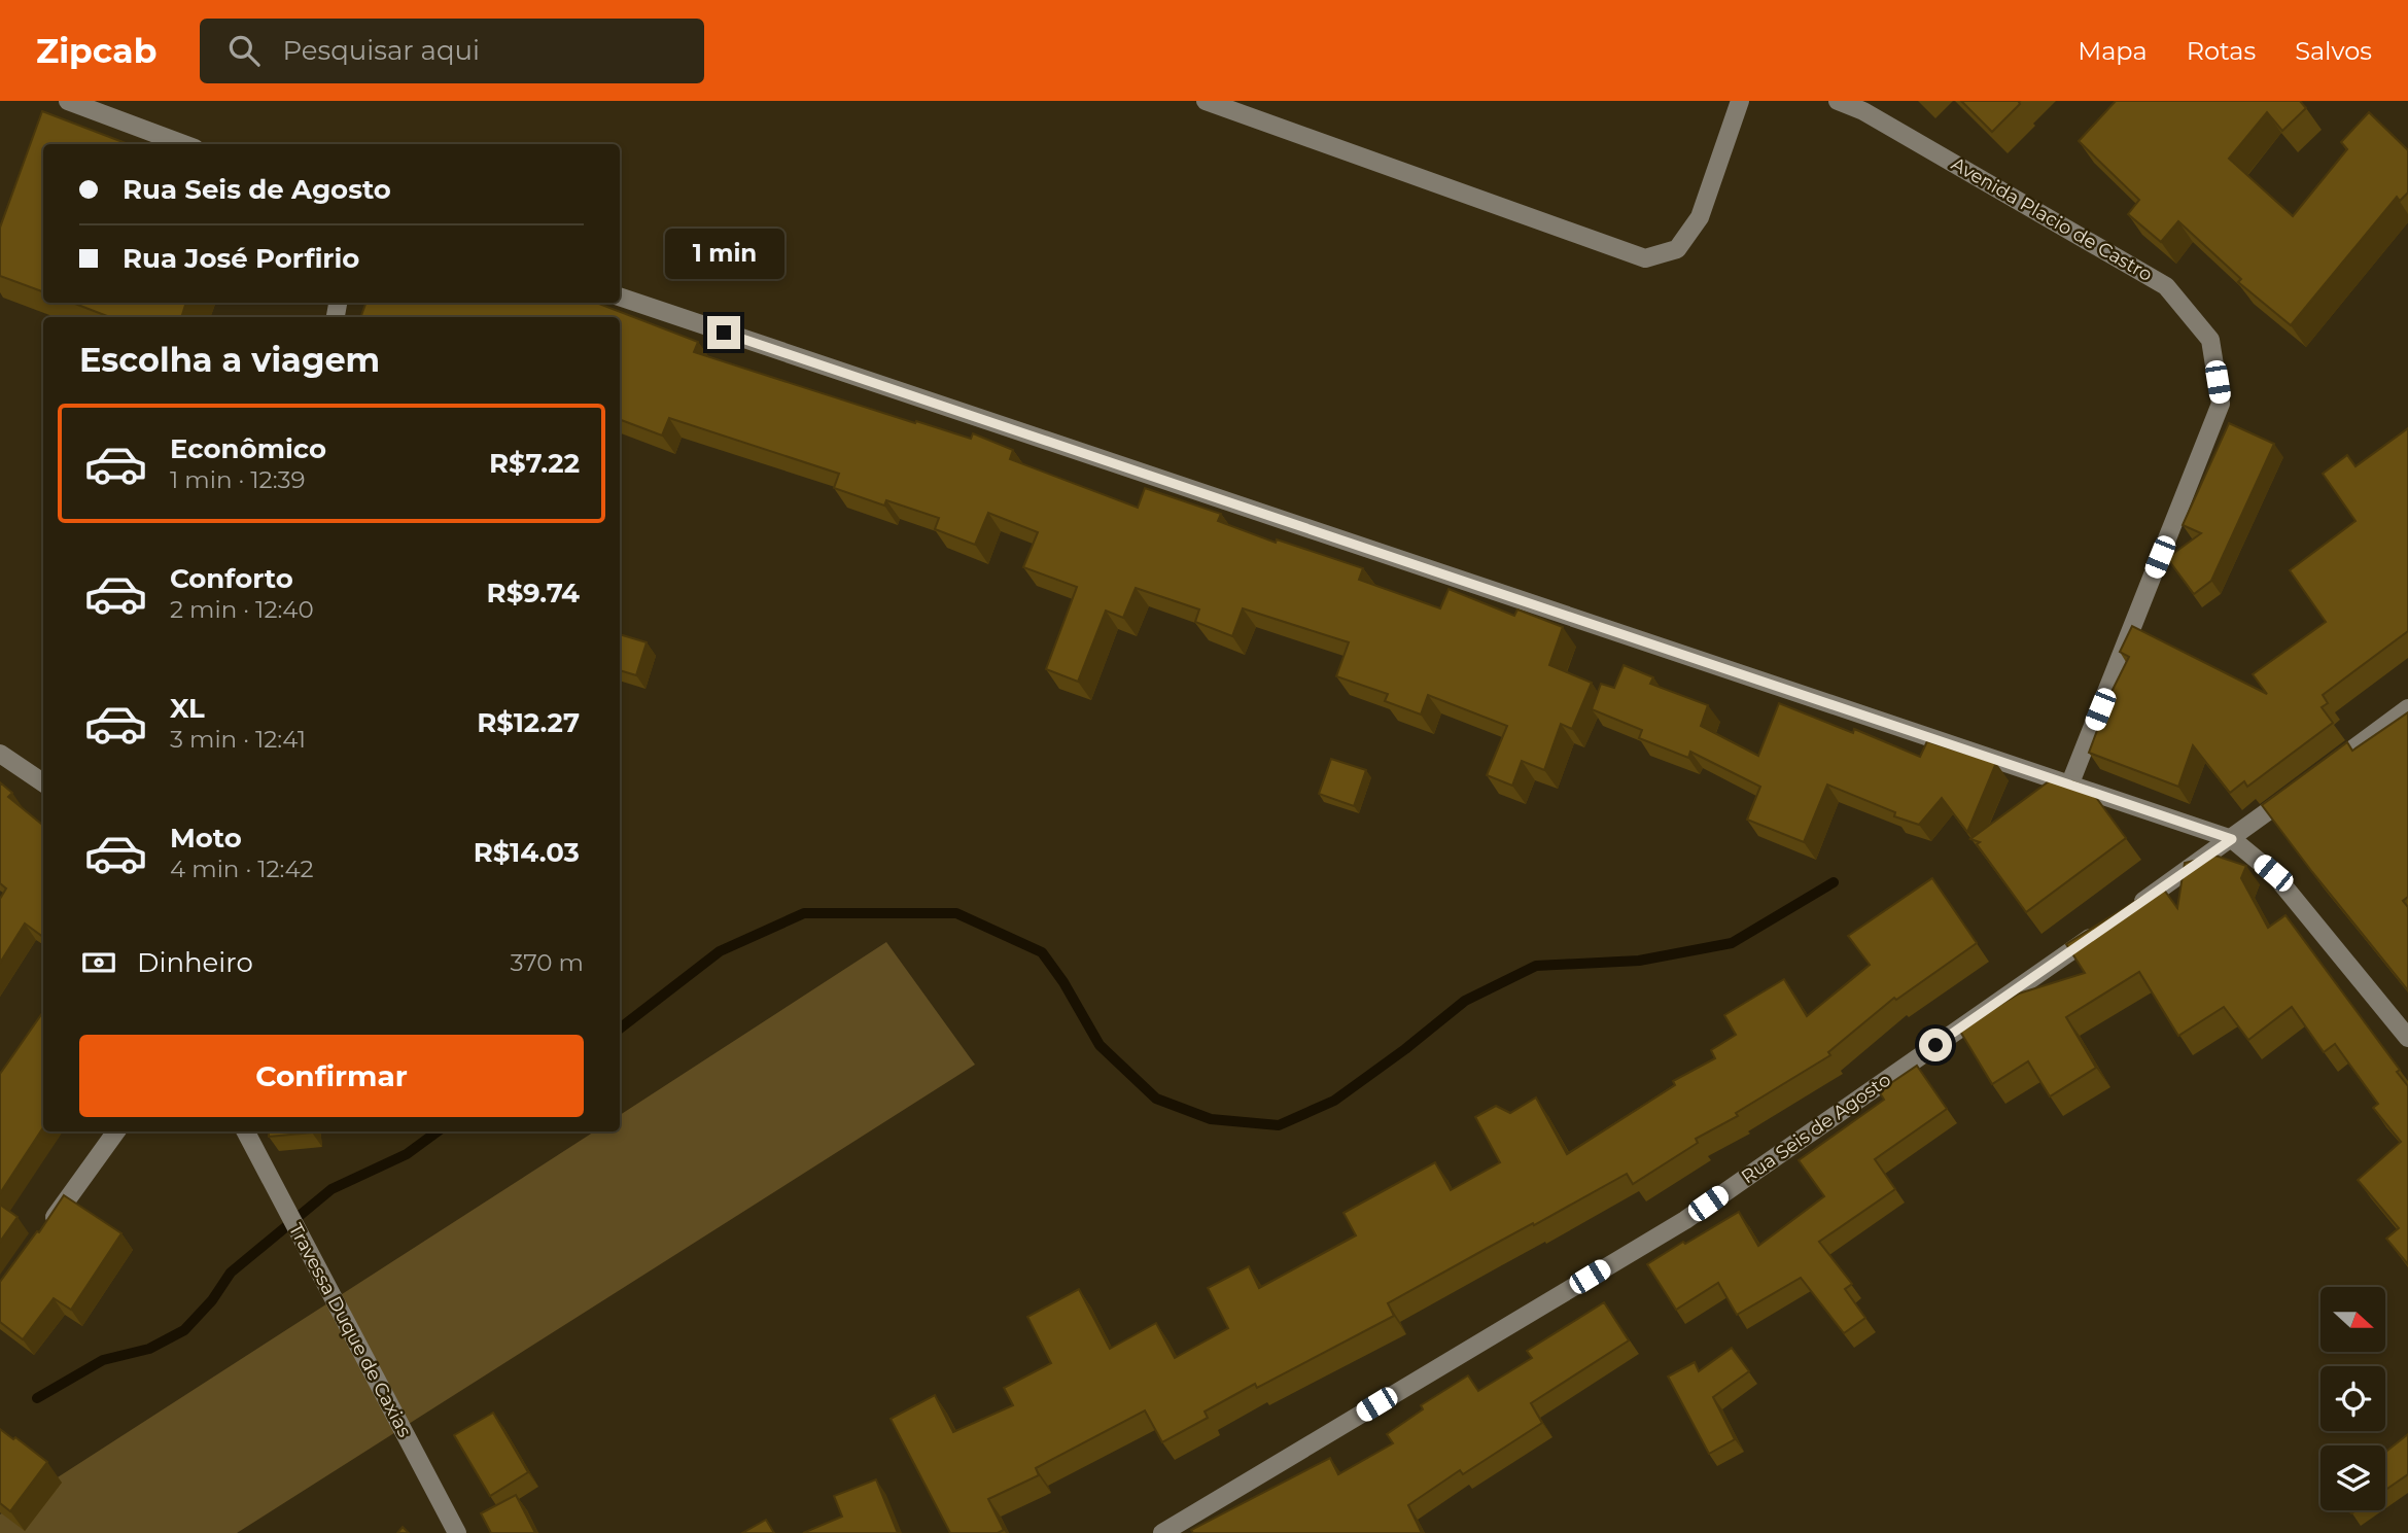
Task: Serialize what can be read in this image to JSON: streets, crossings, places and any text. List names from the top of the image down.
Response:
{
  "streets": {
    "street": ["Avenida Placio de Castro", "Rua Seis de Agosto", "Travessa Duque de Caxias"]
  },
  "north": "right",
  "page": {
    "header": "Zipcab",
    "search": "Pesquisar aqui",
    "nav": ["Mapa", "Rotas", "Salvos"],
    "banner": ["Rua Seis de Agosto", "Rua José Porfirio"],
    "bubble": "1 min",
    "heading": "Escolha a viagem",
    "list": [
      {
        "name": "Econômico",
        "note": "1 min · 12:39",
        "value": "R$7.22"
      },
      {
        "name": "Conforto",
        "note": "2 min · 12:40",
        "value": "R$9.74"
      },
      {
        "name": "XL",
        "note": "3 min · 12:41",
        "value": "R$12.27"
      },
      {
        "name": "Moto",
        "note": "4 min · 12:42",
        "value": "R$14.03"
      }
    ],
    "pay": ["Dinheiro", "370 m"],
    "buttons": "Confirmar"
  }
}
